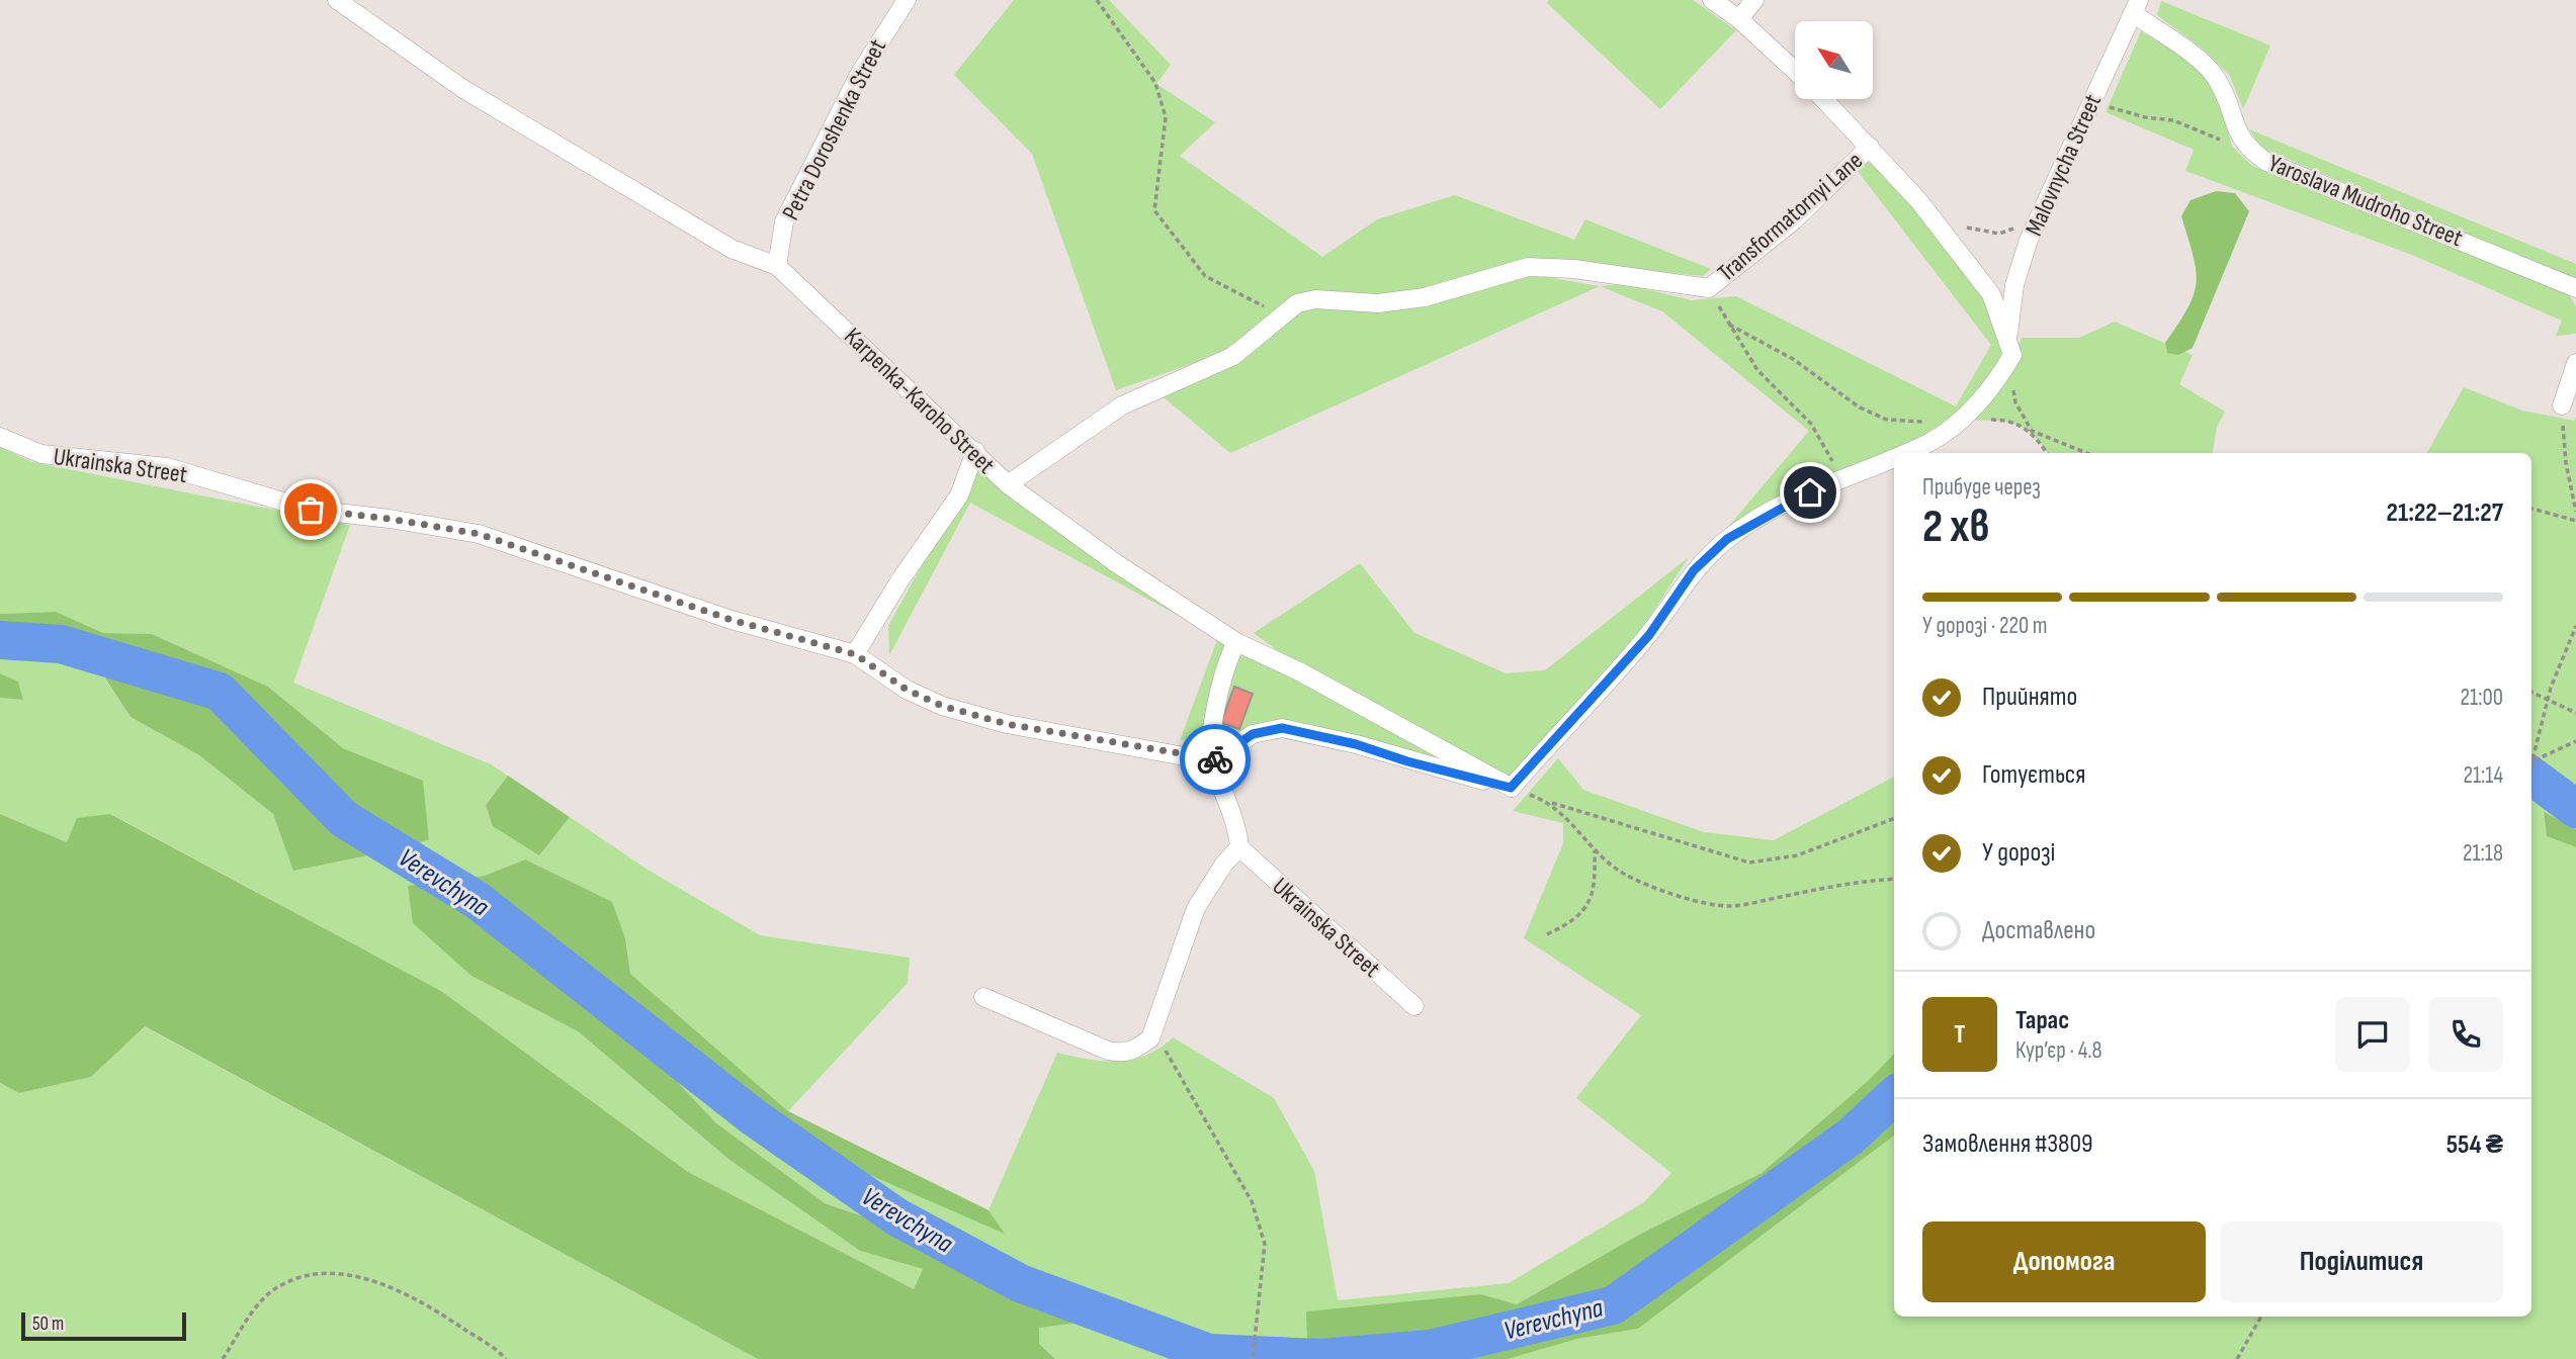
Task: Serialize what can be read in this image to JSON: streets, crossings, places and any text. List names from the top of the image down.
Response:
{
  "streets": {
    "street": [
      "Petra Doroshenka Street",
      "Malovnycha Street",
      "Yaroslava Mudroho Street",
      "Transformatornyi Lane",
      "Karpenka-Karoho Street",
      "Ukrainska Street"
    ]
  },
  "crossings": [
    ["Petra Doroshenka Street", "Karpenka-Karoho Street"],
    ["Malovnycha Street", "Yaroslava Mudroho Street"],
    ["Transformatornyi Lane", "Karpenka-Karoho Street"]
  ],
  "water": ["Verevchyna"],
  "scale_bar": "50 m",
  "north": "top left",
  "page": {
    "heading": ["2 хв", "Прибуде через", "21:22–21:27"],
    "panel": [
      "Тарас",
      "Кур’єр · 4.8",
      "Замовлення #3809",
      "554 ₴"
    ],
    "bar": "У дорозі · 220 m",
    "list": [
      ["Прийнято", "21:00"],
      ["Готується", "21:14"],
      ["У дорозі", "21:18"],
      "Доставлено"
    ],
    "round": "Т",
    "buttons": ["Допомога", "Поділитися"],
    "scale": "50 m"
  }
}
